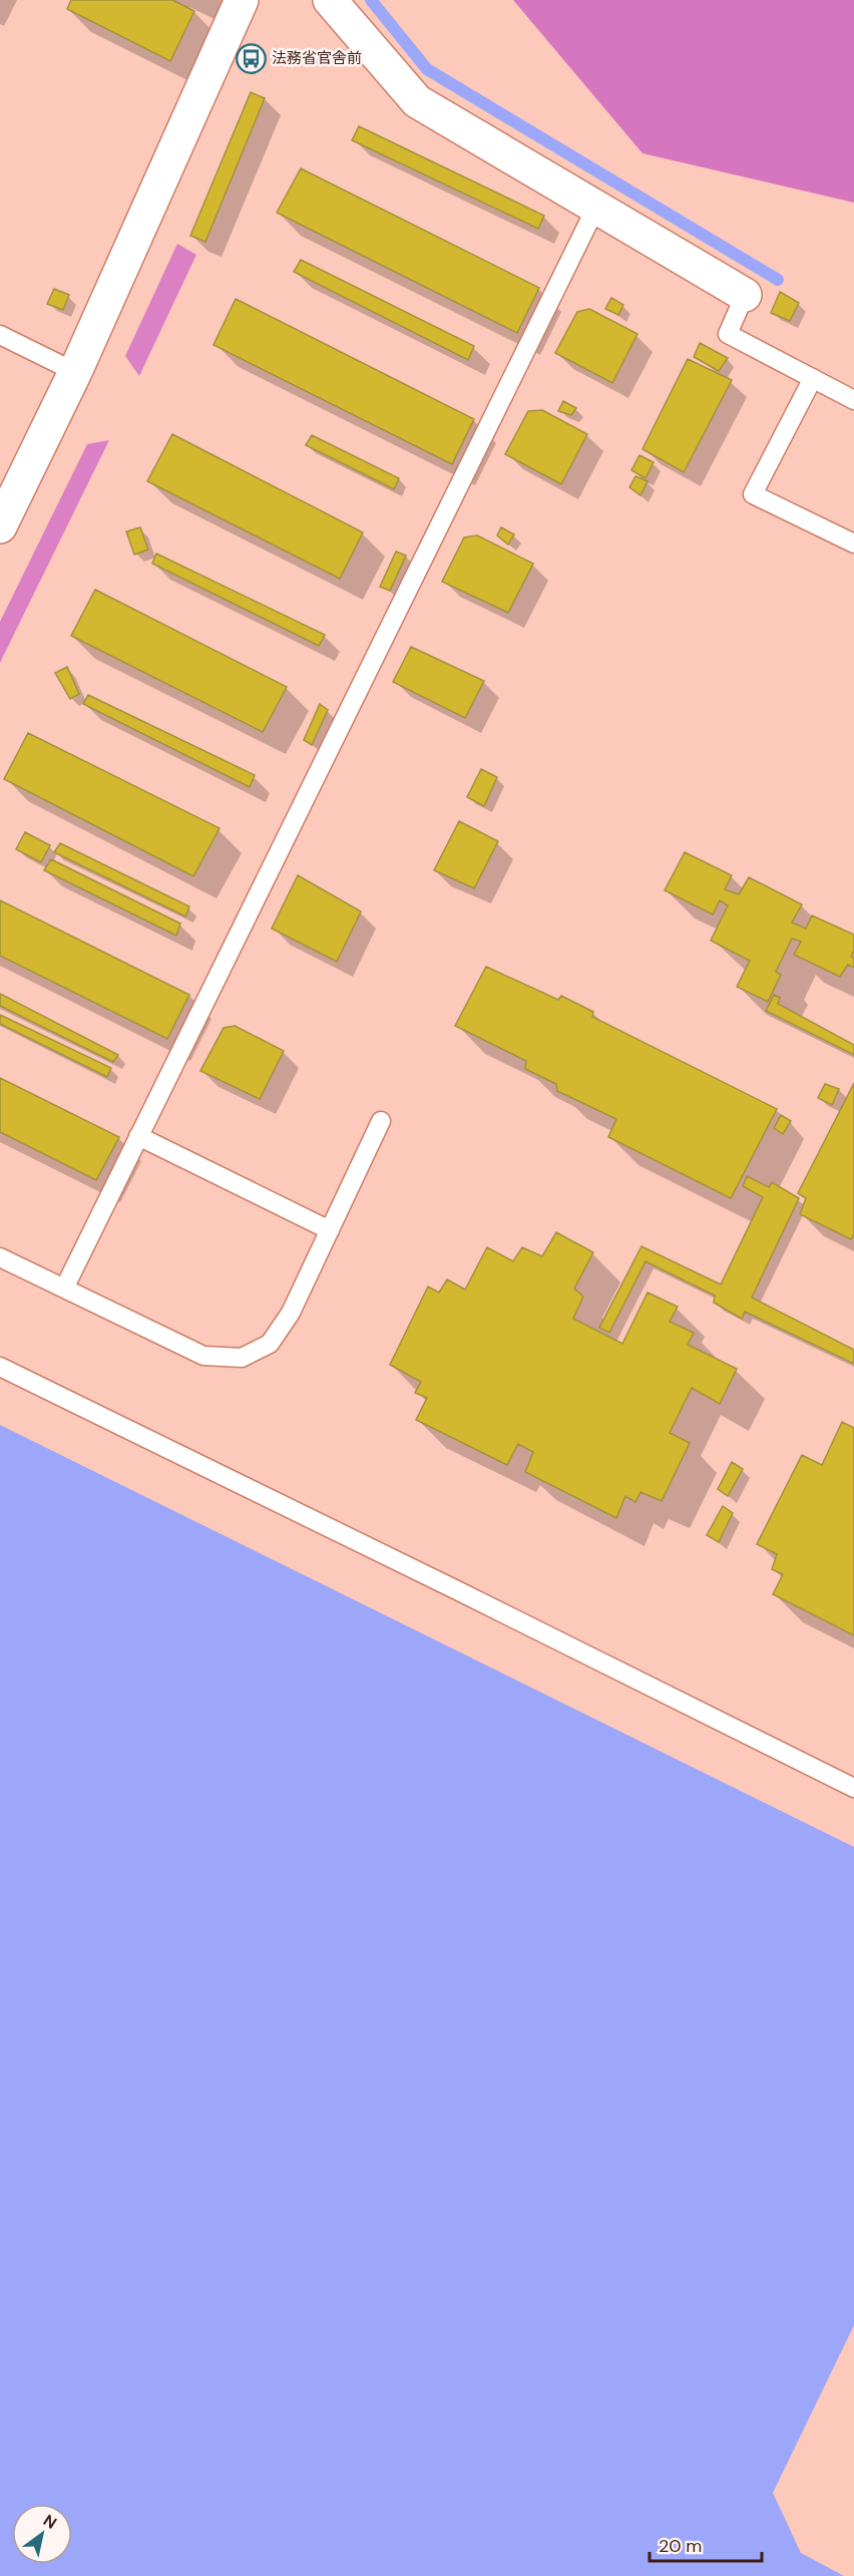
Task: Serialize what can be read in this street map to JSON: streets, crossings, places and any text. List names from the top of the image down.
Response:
{
  "places": {
    "bus stop": ["法務省官舎前"]
  },
  "scale_bar": "20 m",
  "north": "top right"
}
